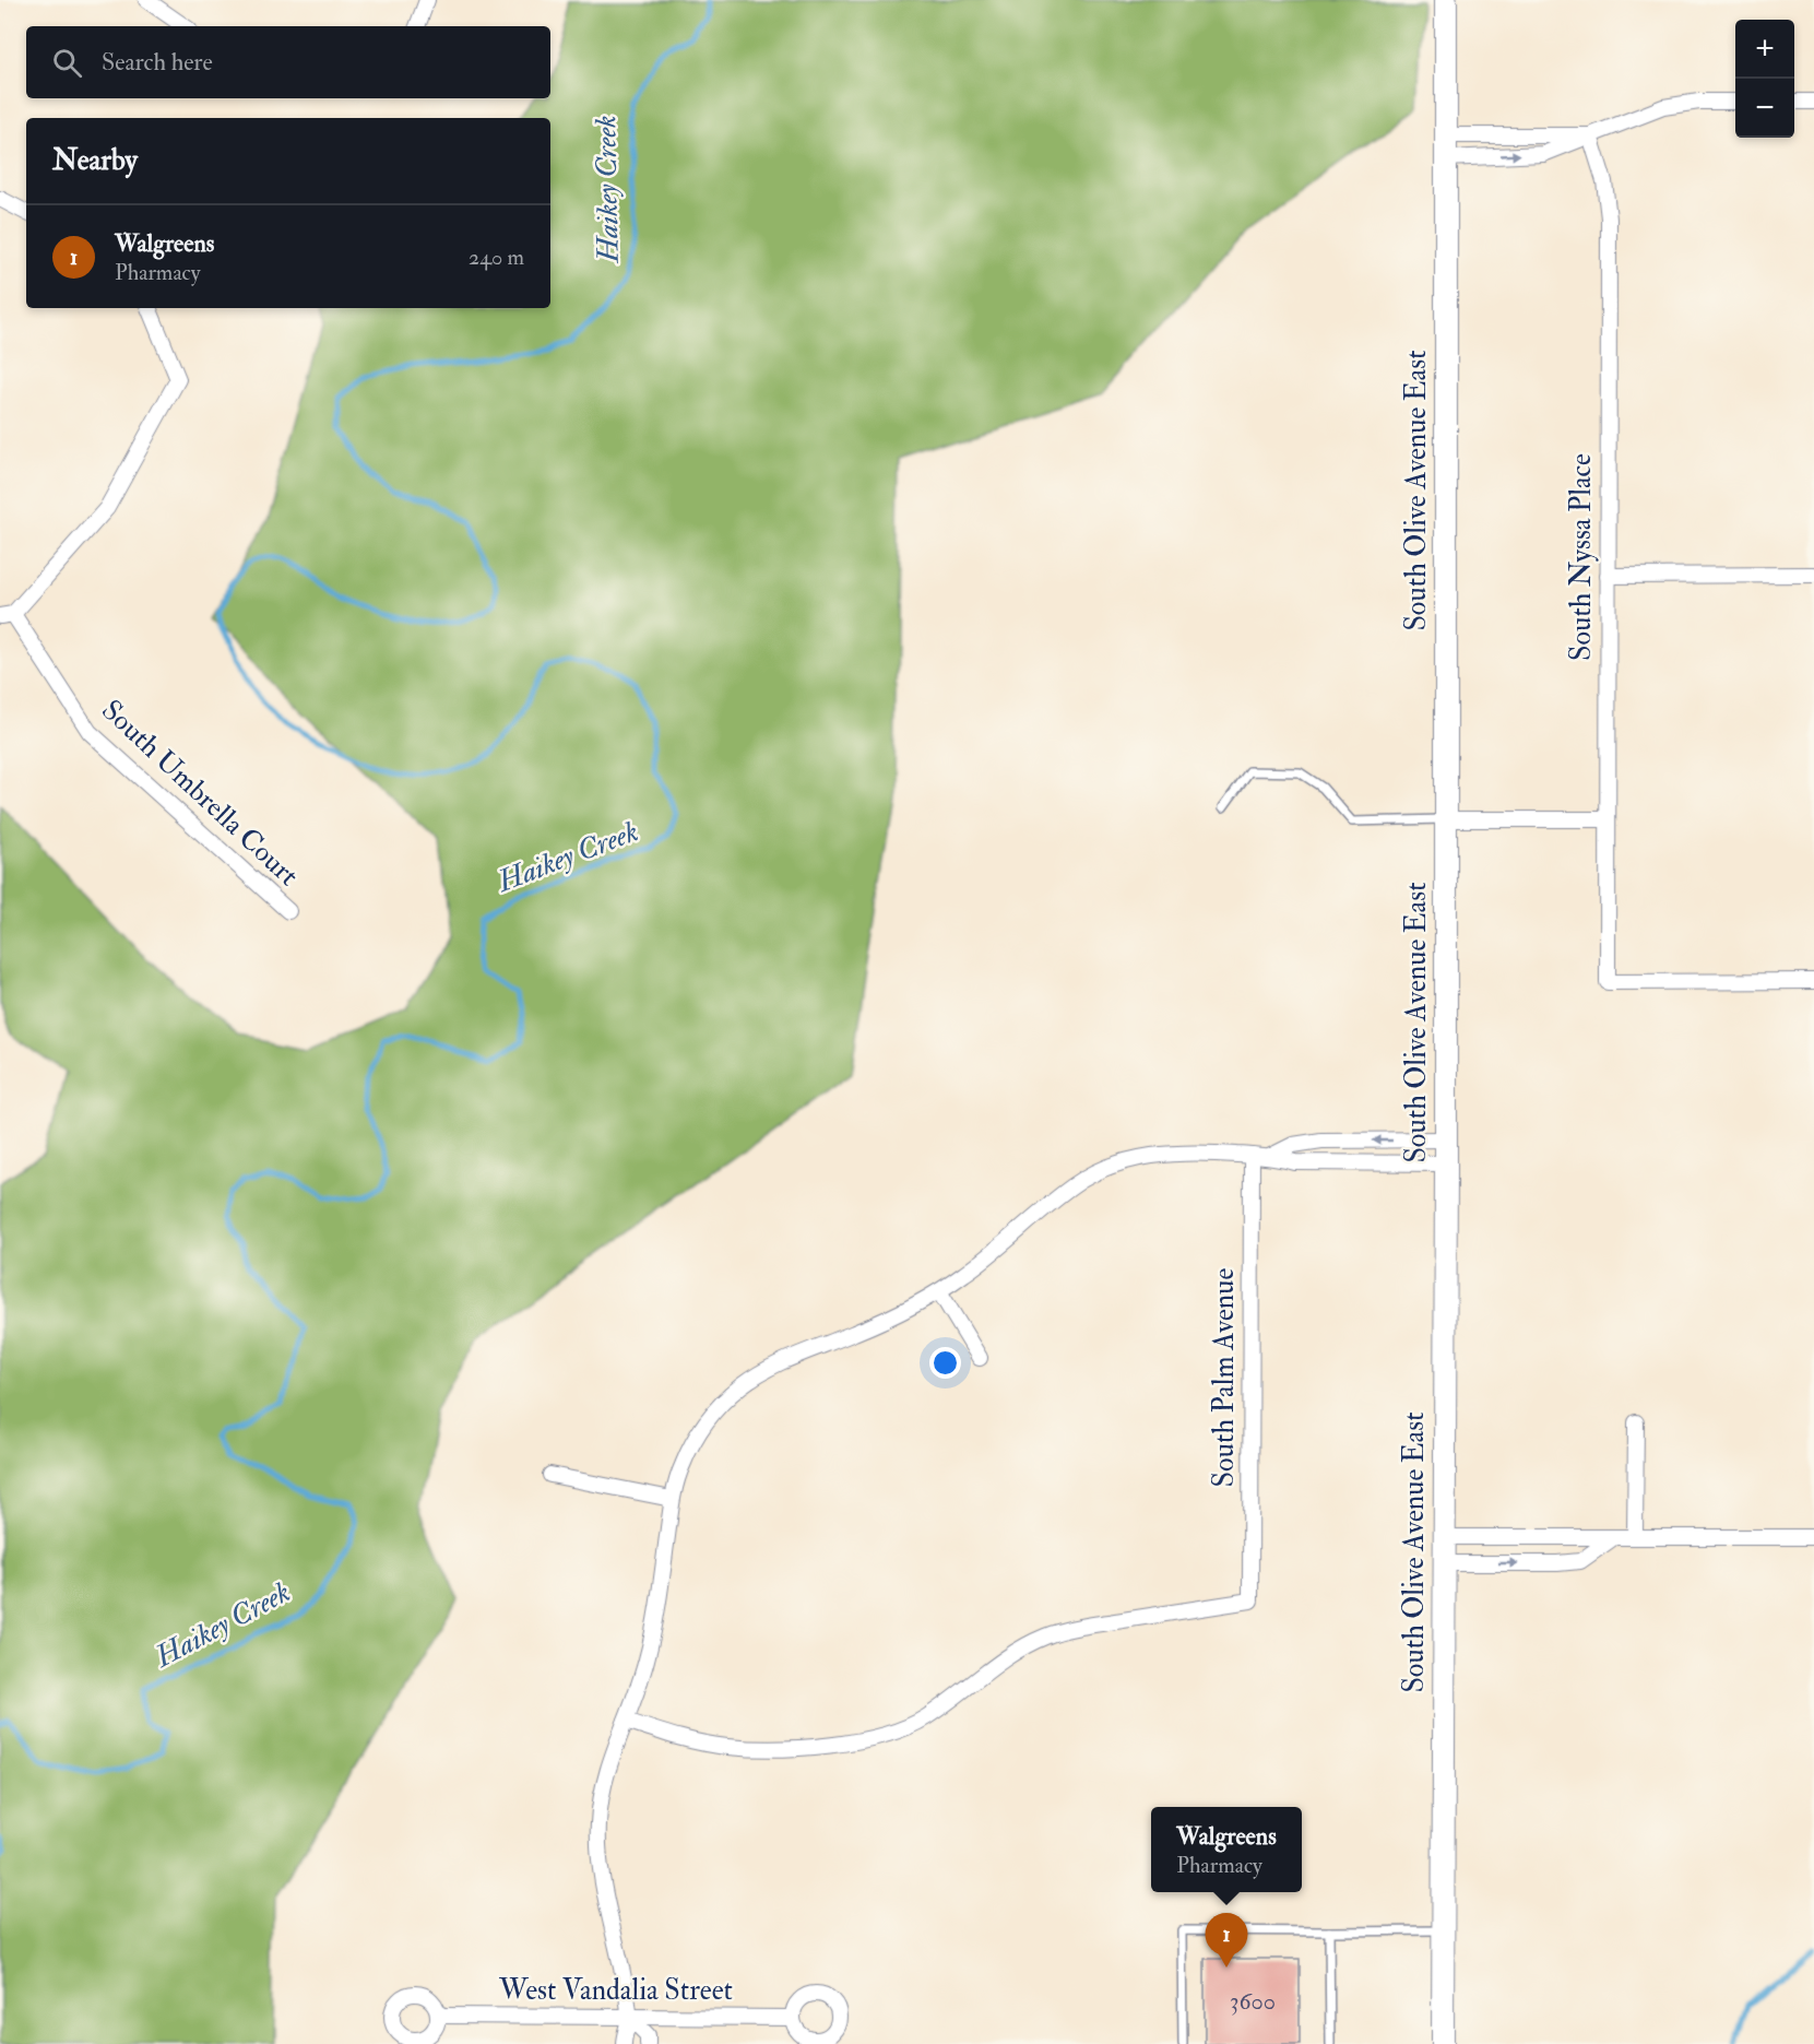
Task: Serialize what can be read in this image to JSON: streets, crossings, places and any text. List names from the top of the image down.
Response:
{
  "streets": {
    "street": [
      "South Olive Avenue East",
      "South Nyssa Place",
      "South Umbrella Court",
      "South Palm Avenue",
      "West Vandalia Street"
    ]
  },
  "water": ["Haikey Creek"],
  "house_numbers": ["3600"],
  "page": {
    "map_buttons": ["+", "−"],
    "search": "Search here",
    "heading": "Nearby",
    "list": [
      {
        "mark": "1",
        "name": "Walgreens",
        "note": "Pharmacy",
        "value": "240 m"
      }
    ],
    "popup": ["Walgreens", "Pharmacy"],
    "pins": "1"
  }
}
